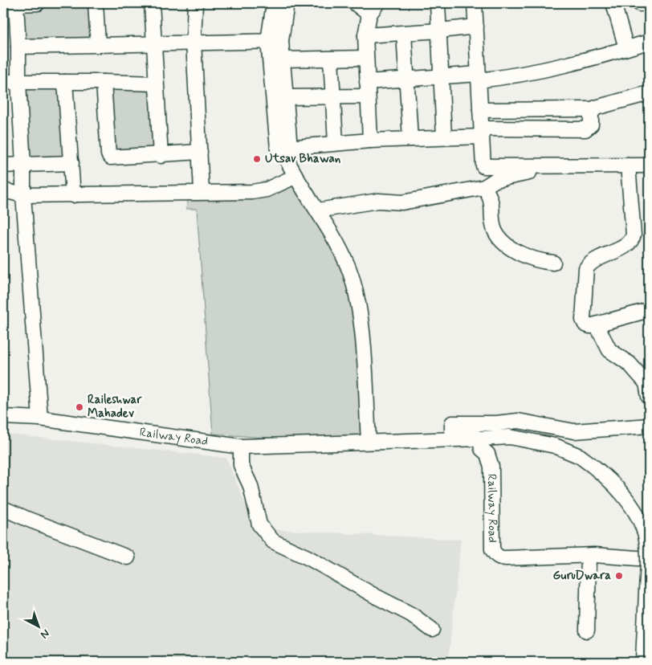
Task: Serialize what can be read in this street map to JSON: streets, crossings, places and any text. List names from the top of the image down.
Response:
{
  "streets": {
    "street": ["Railway Road"]
  },
  "places": ["Utsav Bhawan", "Raileshwar Mahadev", "GuruDwara"],
  "north": "bottom right"
}
